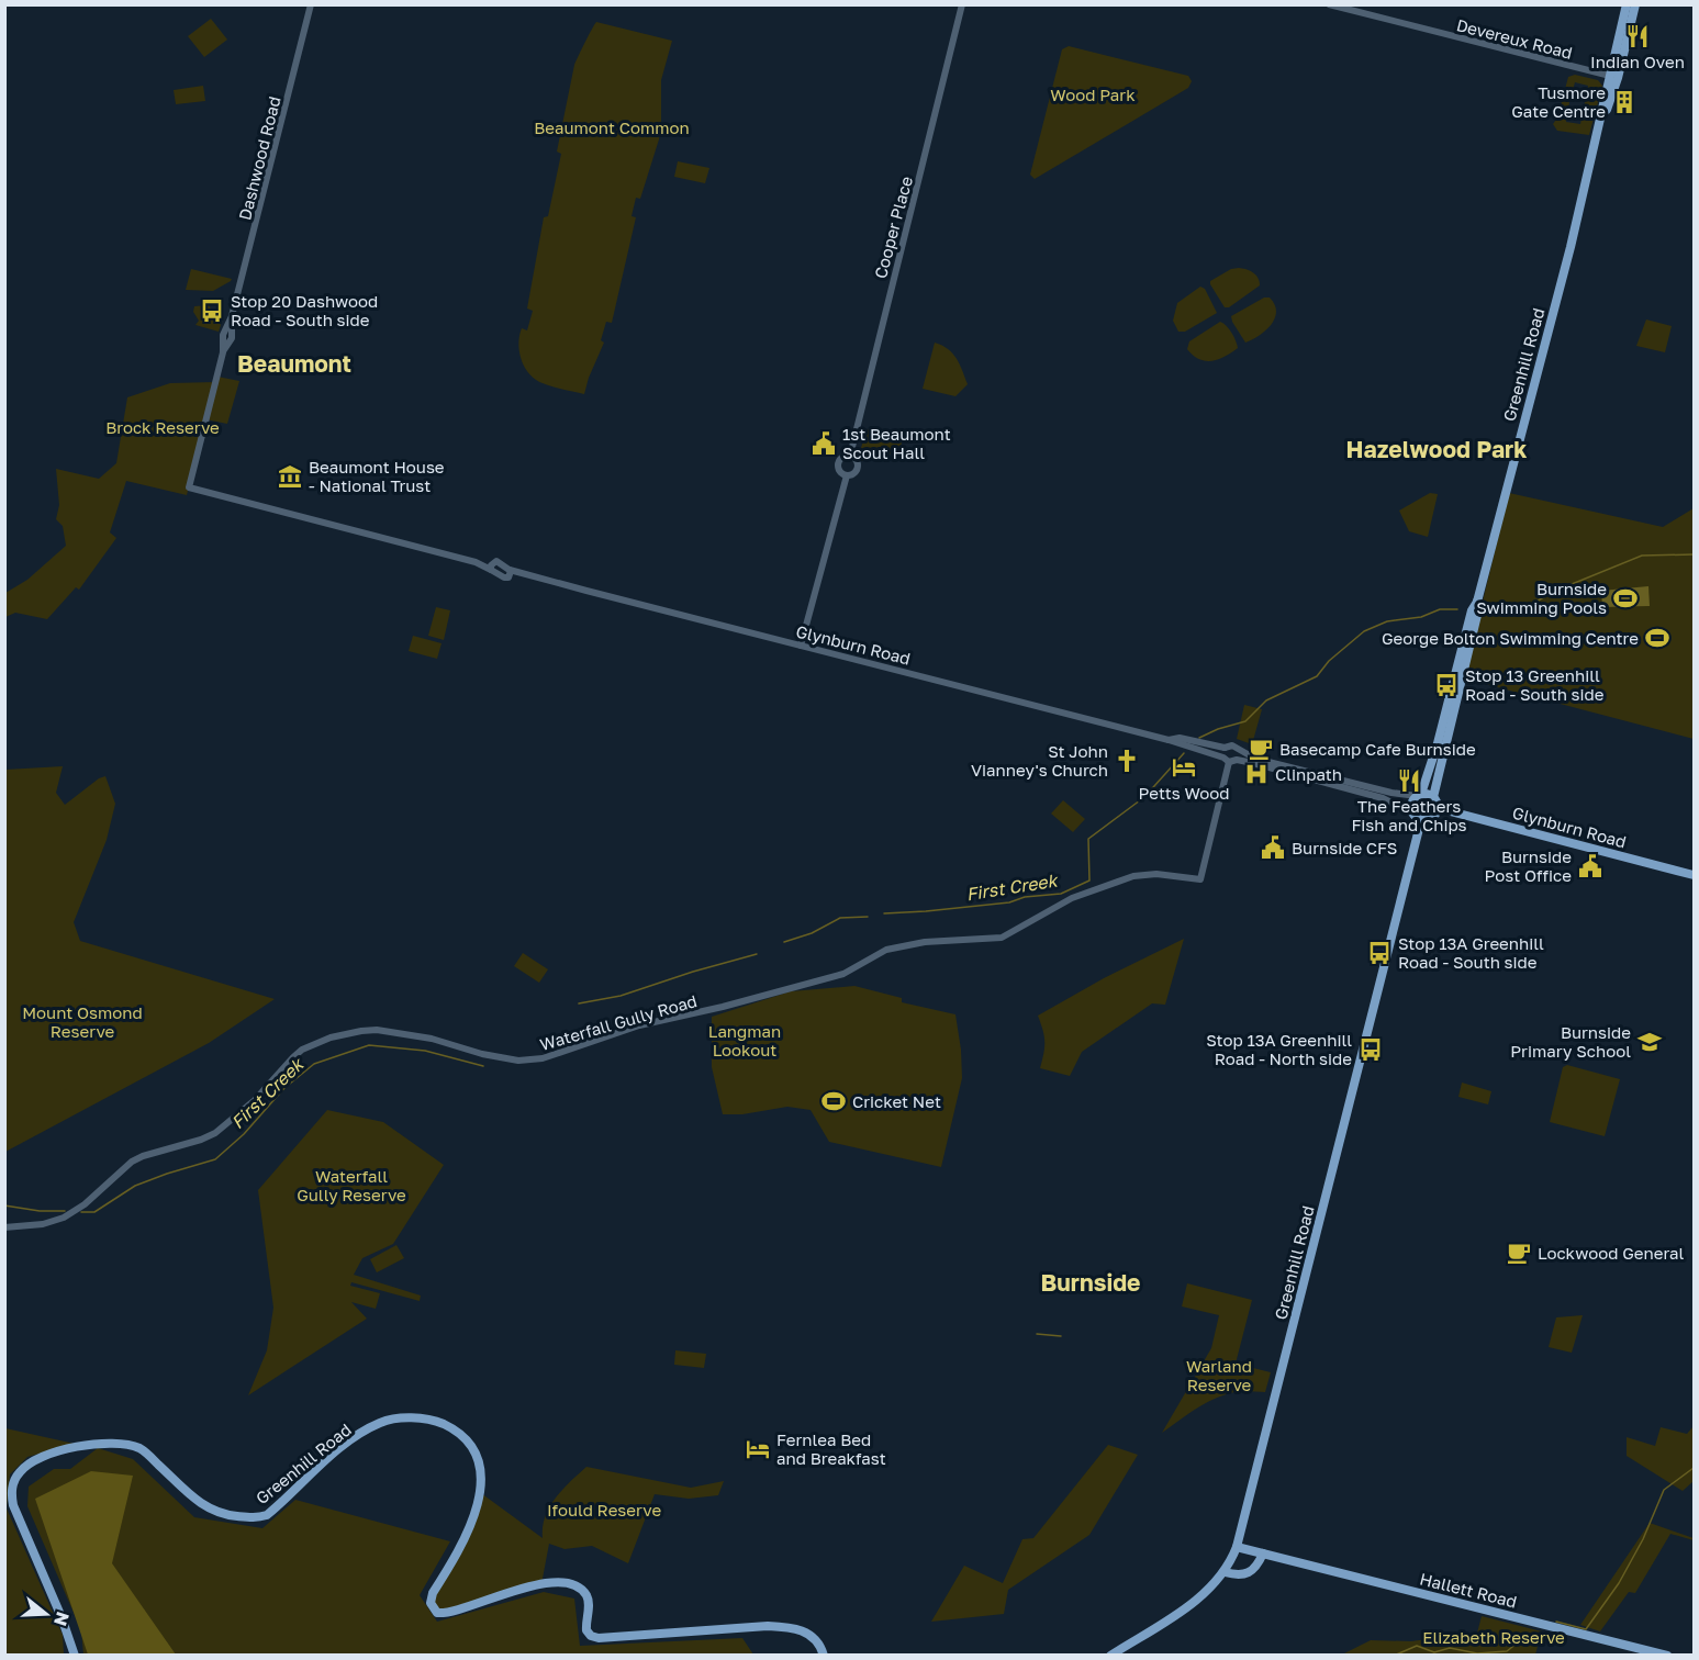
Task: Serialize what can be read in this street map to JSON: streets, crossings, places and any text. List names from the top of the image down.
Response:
{
  "streets": {
    "main road": ["Greenhill Road", "Glynburn Road", "Hallett Road"],
    "street": [
      "Devereux Road",
      "Dashwood Road",
      "Cooper Place",
      "Waterfall Gully Road"
    ]
  },
  "crossings": [
    ["Devereux Road", "Greenhill Road"],
    ["Dashwood Road", "Glynburn Road"],
    ["Greenhill Road", "Glynburn Road"],
    ["Greenhill Road", "Hallett Road"],
    ["Glynburn Road", "Waterfall Gully Road"]
  ],
  "districts": ["Beaumont", "Hazelwood Park", "Burnside"],
  "water": ["First Creek"],
  "parks": [
    "Wood Park",
    "Beaumont Common",
    "Brock Reserve",
    "Mount Osmond Reserve",
    "Langman Lookout",
    "Waterfall Gully Reserve",
    "Warland Reserve",
    "Ifould Reserve",
    "Elizabeth Reserve"
  ],
  "places": {
    "restaurant": ["Indian Oven", "The Feathers Fish and Chips"],
    "building": ["Tusmore Gate Centre"],
    "bus stop": [
      "Stop 20 Dashwood Road - South side",
      "Stop 13 Greenhill Road - South side",
      "Stop 13A Greenhill Road - South side",
      "Stop 13A Greenhill Road - North side"
    ],
    "public building": ["1st Beaumont Scout Hall", "Burnside CFS", "Burnside Post Office"],
    "museum": ["Beaumont House - National Trust"],
    "sports": ["Burnside Swimming Pools", "George Bolton Swimming Centre", "Cricket Net"],
    "cafe": ["Basecamp Cafe Burnside", "Lockwood General"],
    "church": ["St John Vianney's Church"],
    "hotel": ["Petts Wood", "Fernlea Bed and Breakfast"],
    "hospital": ["Clinpath"],
    "school or university": ["Burnside Primary School"]
  },
  "north": "right"
}
